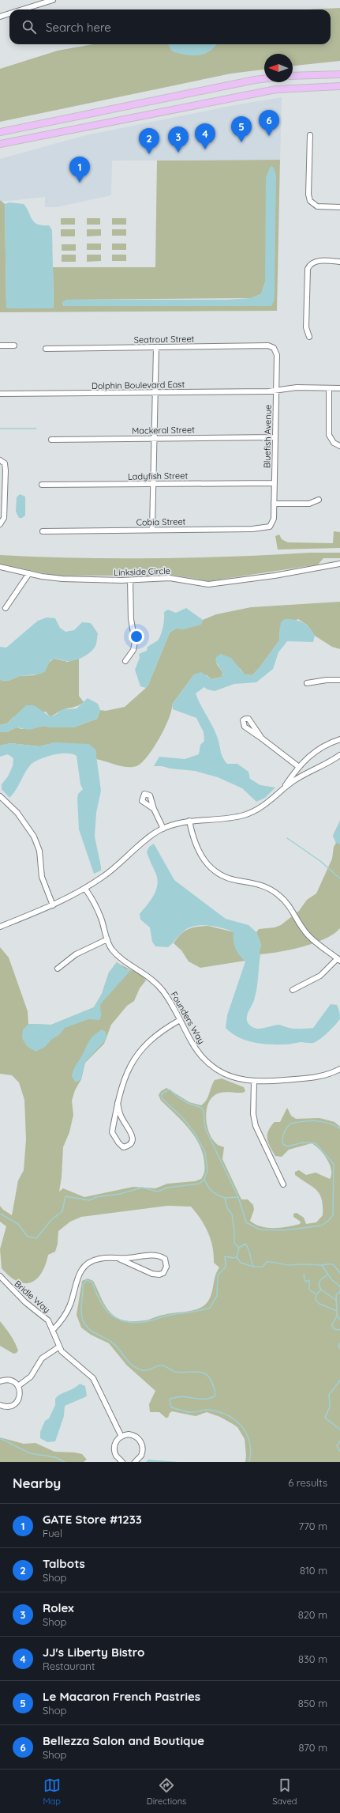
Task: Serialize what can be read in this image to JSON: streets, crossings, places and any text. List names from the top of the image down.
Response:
{
  "streets": {
    "street": [
      "Seatrout Street",
      "Dolphin Boulevard East",
      "Mackeral Street",
      "Bluefish Avenue",
      "Ladyfish Street",
      "Cobia Street",
      "Linkside Circle",
      "Founders Way",
      "Bridle Way"
    ]
  },
  "crossings": [
    ["Seatrout Street", "Bluefish Avenue"],
    ["Dolphin Boulevard East", "Bluefish Avenue"],
    ["Mackeral Street", "Bluefish Avenue"],
    ["Bluefish Avenue", "Ladyfish Street"],
    ["Bluefish Avenue", "Cobia Street"]
  ],
  "north": "left",
  "page": {
    "search": "Search here",
    "pins": [
      "6",
      "5",
      "4",
      "3",
      "2",
      "1"
    ],
    "heading": ["Nearby", "6 results"],
    "list": [
      {
        "mark": "1",
        "name": "GATE Store #1233",
        "note": "Fuel",
        "value": "770 m"
      },
      {
        "mark": "2",
        "name": "Talbots",
        "note": "Shop",
        "value": "810 m"
      },
      {
        "mark": "3",
        "name": "Rolex",
        "note": "Shop",
        "value": "820 m"
      },
      {
        "mark": "4",
        "name": "JJ's Liberty Bistro",
        "note": "Restaurant",
        "value": "830 m"
      },
      {
        "mark": "5",
        "name": "Le Macaron French Pastries",
        "note": "Shop",
        "value": "850 m"
      },
      {
        "mark": "6",
        "name": "Bellezza Salon and Boutique",
        "note": "Shop",
        "value": "870 m"
      }
    ],
    "nav": ["Map", "Directions", "Saved"]
  }
}
